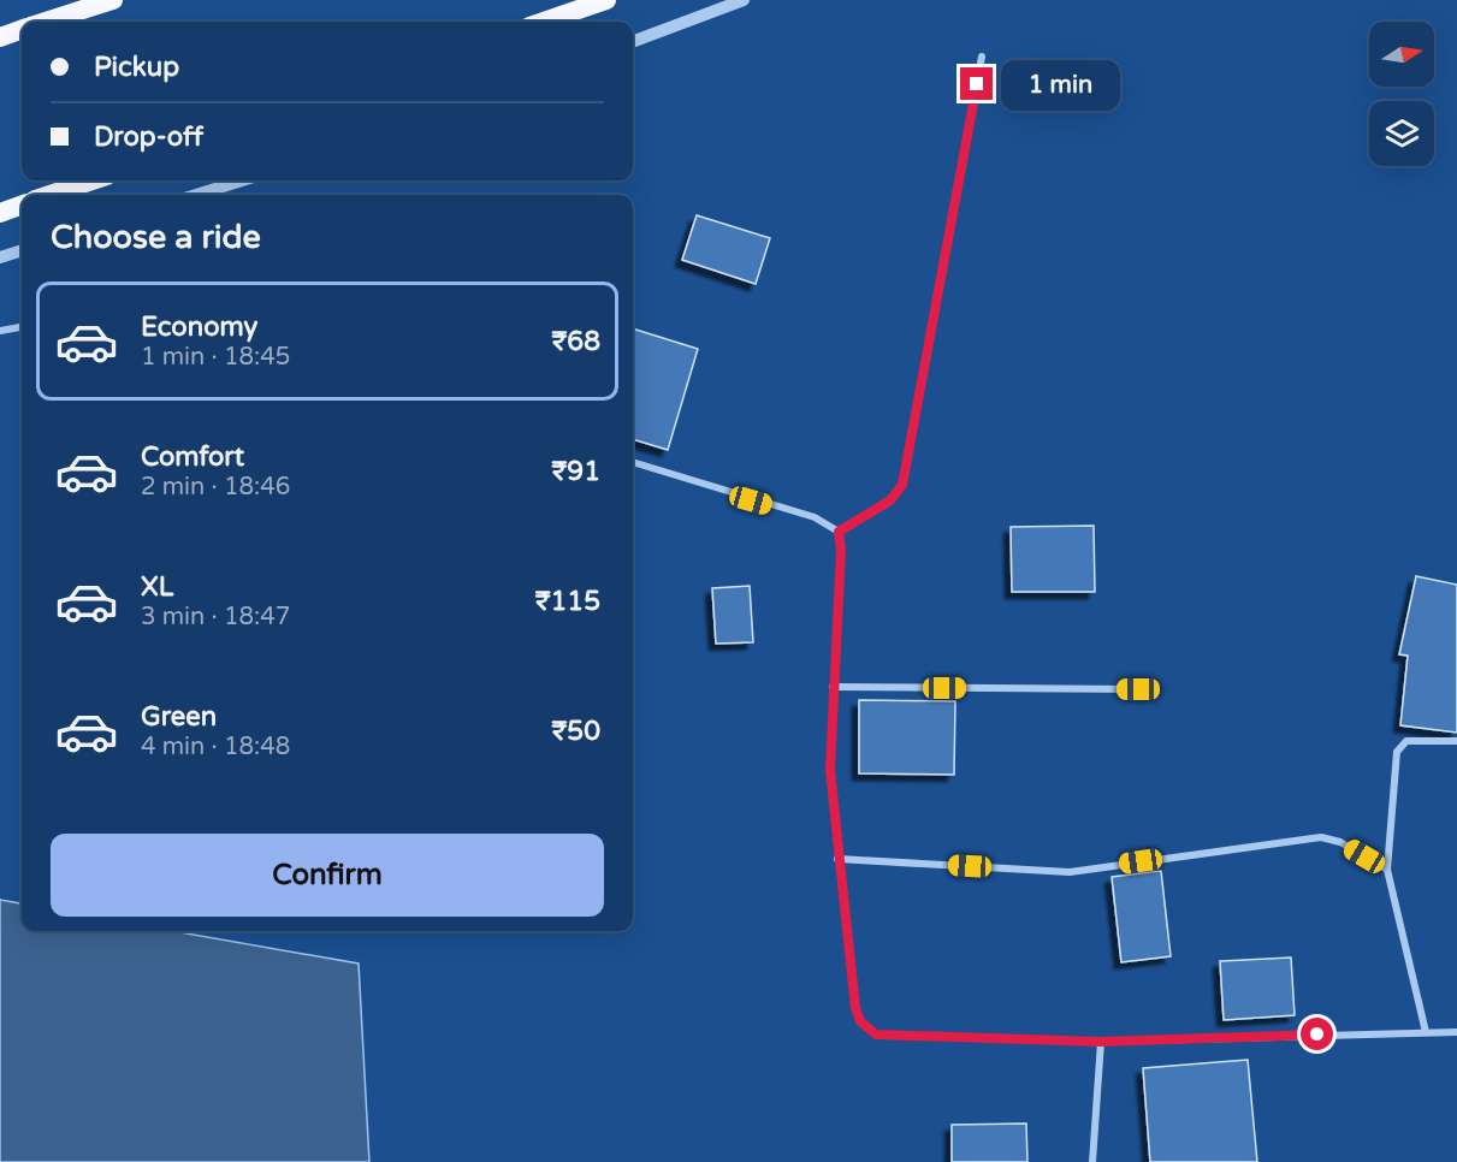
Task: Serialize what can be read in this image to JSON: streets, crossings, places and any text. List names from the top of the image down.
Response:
{
  "north": "right",
  "page": {
    "banner": ["Pickup", "Drop-off"],
    "bubble": "1 min",
    "heading": "Choose a ride",
    "list": [
      {
        "name": "Economy",
        "note": "1 min · 18:45",
        "value": "₹68"
      },
      {
        "name": "Comfort",
        "note": "2 min · 18:46",
        "value": "₹91"
      },
      {
        "name": "XL",
        "note": "3 min · 18:47",
        "value": "₹115"
      },
      {
        "name": "Green",
        "note": "4 min · 18:48",
        "value": "₹50"
      }
    ],
    "buttons": "Confirm"
  }
}
